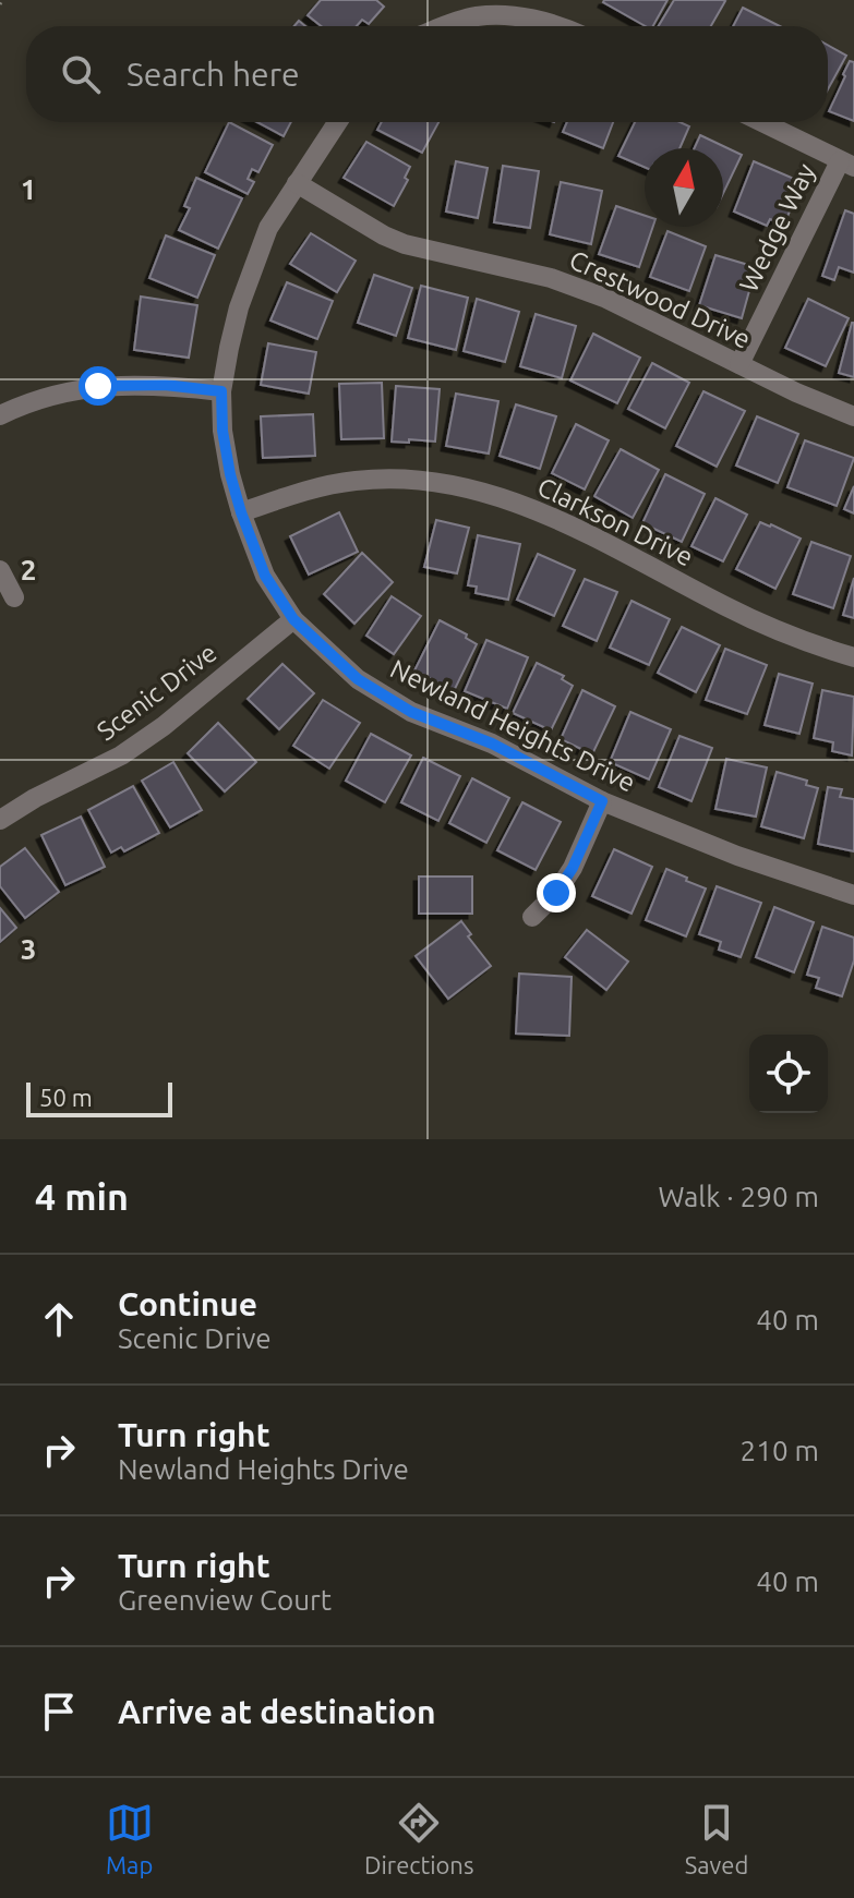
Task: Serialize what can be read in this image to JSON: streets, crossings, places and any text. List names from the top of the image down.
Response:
{
  "streets": {
    "street": [
      "Wedge Way",
      "Crestwood Drive",
      "Clarkson Drive",
      "Scenic Drive",
      "Newland Heights Drive"
    ]
  },
  "crossings": [
    ["Wedge Way", "Crestwood Drive"],
    ["Crestwood Drive", "Newland Heights Drive"],
    ["Clarkson Drive", "Newland Heights Drive"],
    ["Scenic Drive", "Newland Heights Drive"]
  ],
  "scale_bar": "50 m",
  "north": "top",
  "page": {
    "search": "Search here",
    "scale": "50 m",
    "heading": ["4 min", "Walk · 290 m"],
    "list": [
      ["Continue", "Scenic Drive", "40 m"],
      ["Turn right", "Newland Heights Drive", "210 m"],
      ["Turn right", "Greenview Court", "40 m"],
      "Arrive at destination"
    ],
    "nav": ["Map", "Directions", "Saved"]
  },
  "grid": {
    "rows": ["1", "2", "3"]
  }
}
